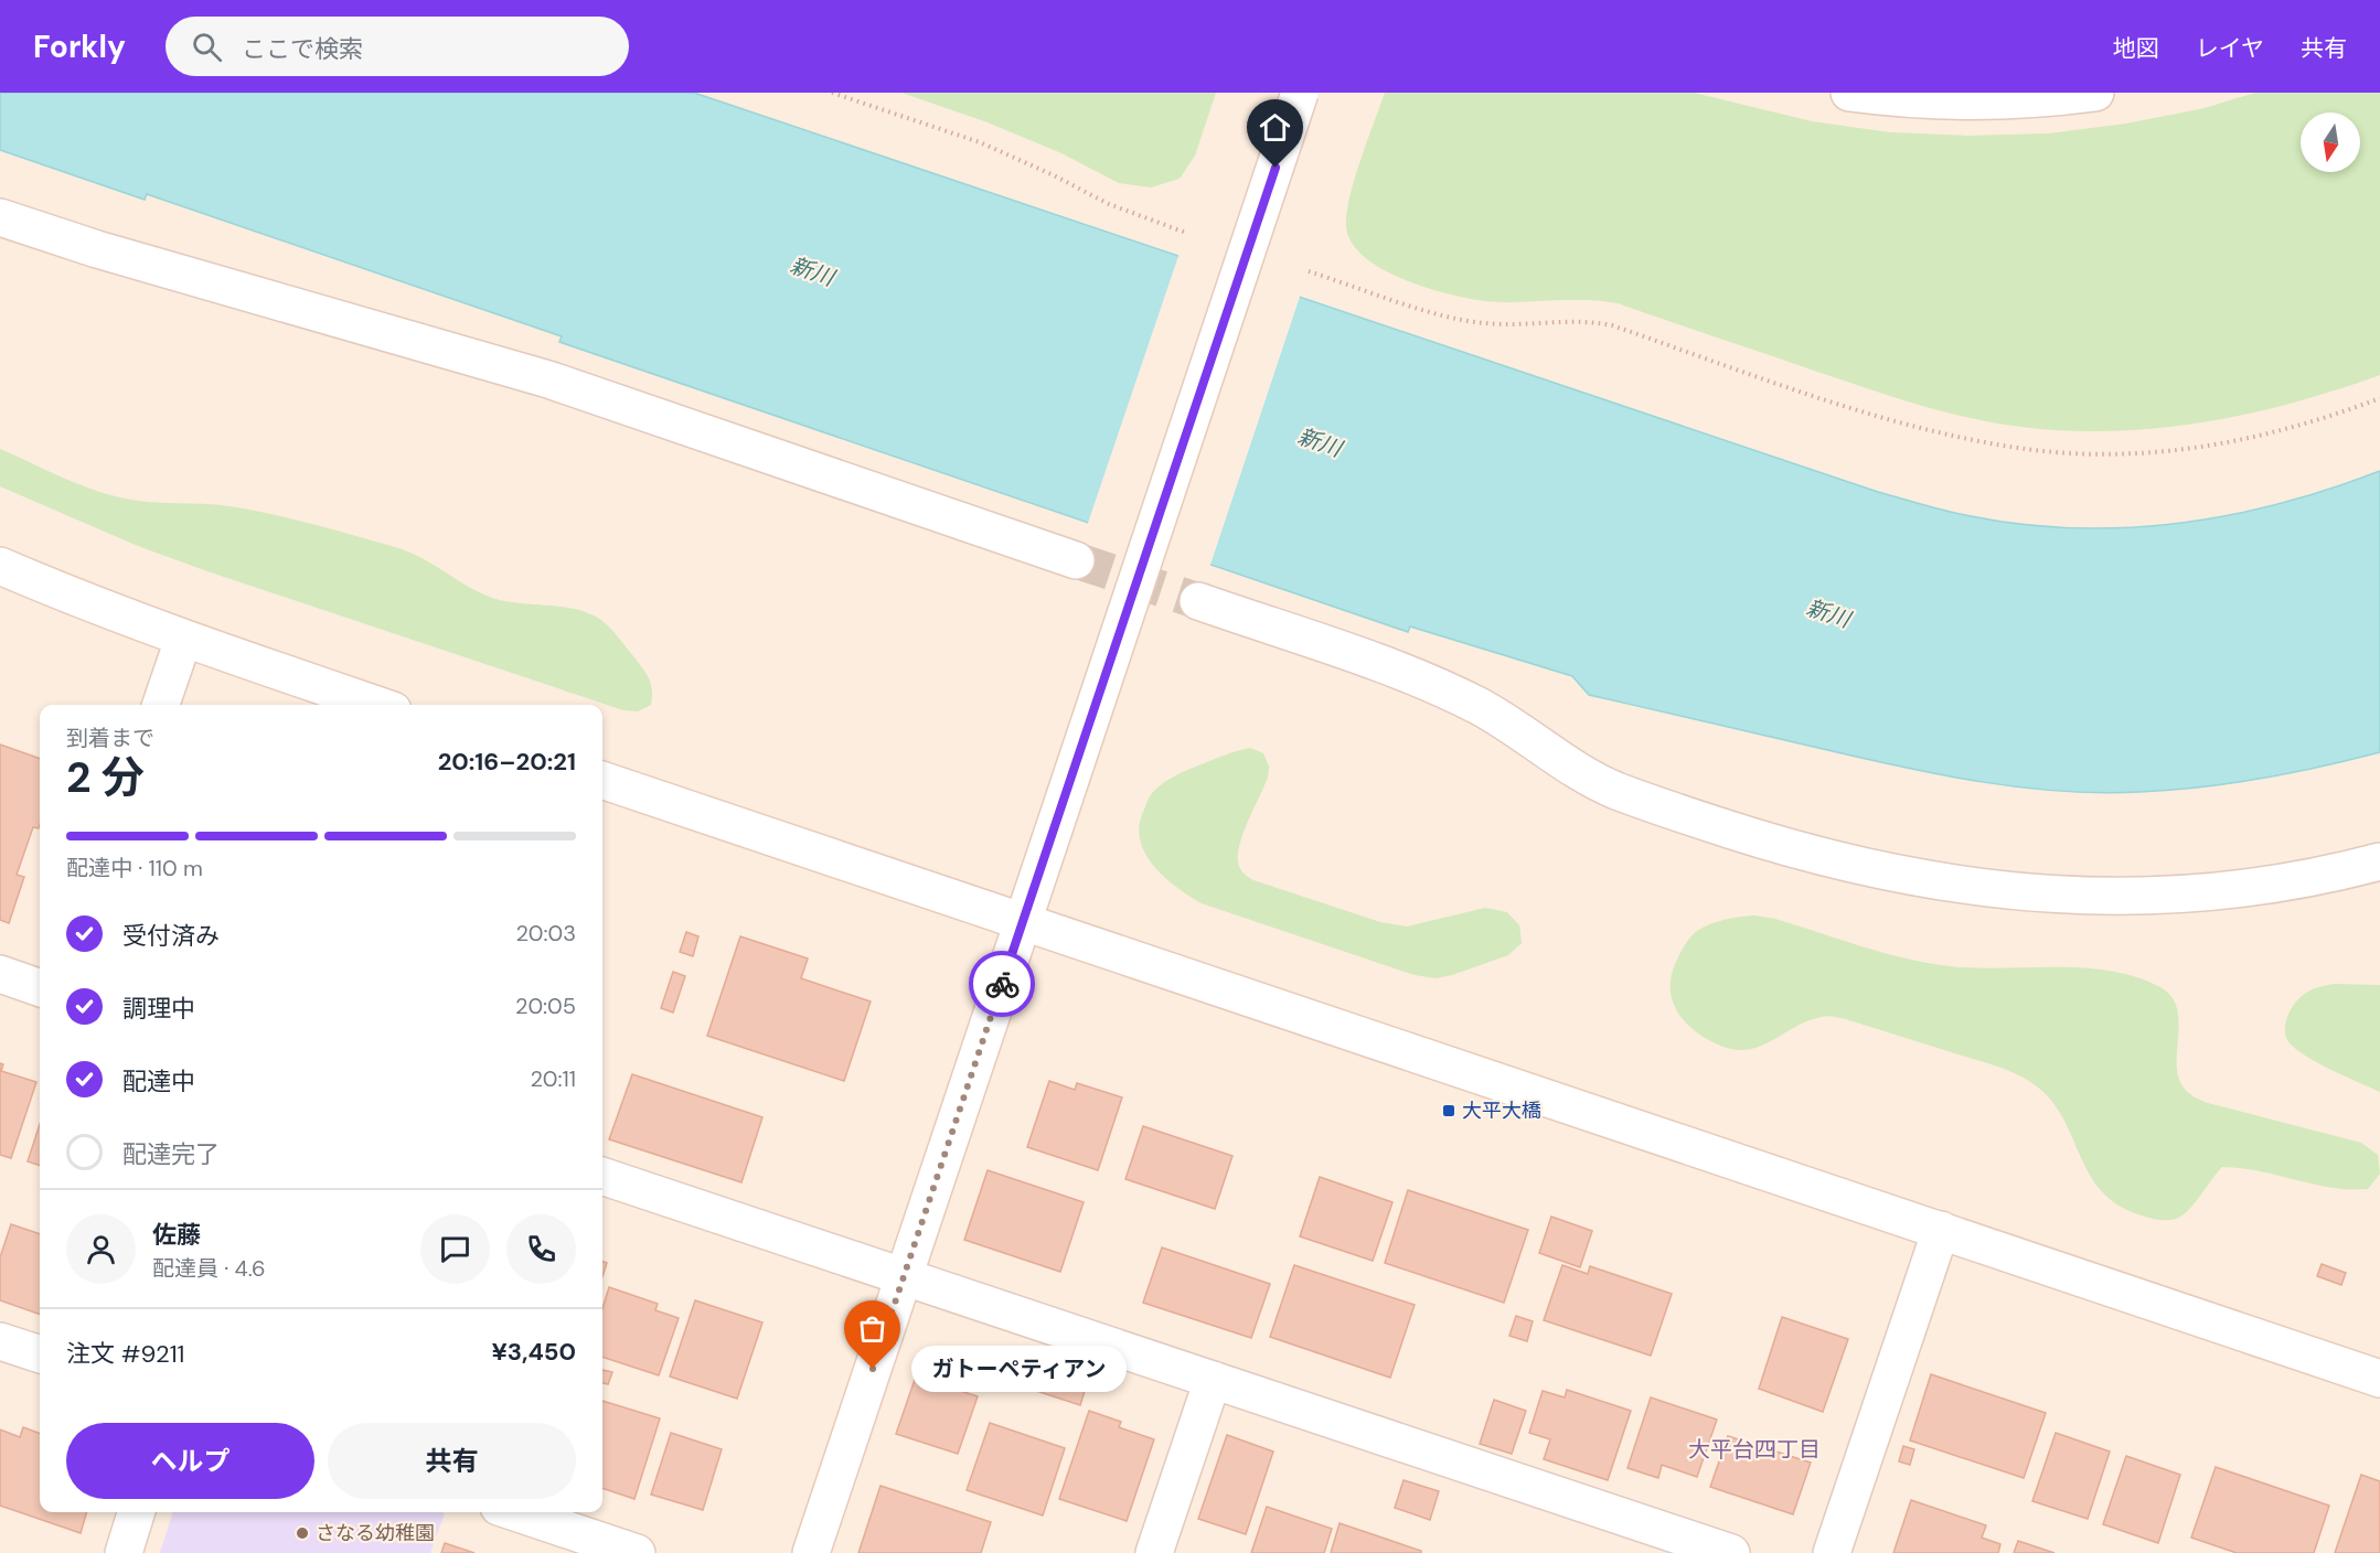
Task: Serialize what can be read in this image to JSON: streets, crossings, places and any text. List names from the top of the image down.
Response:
{
  "districts": ["大平台四丁目"],
  "water": ["新川"],
  "places": {
    "transit": ["大平大橋"],
    "other": ["ガトーペティアン", "さなる幼稚園"]
  },
  "north": "bottom",
  "page": {
    "header": "Forkly",
    "search": "ここで検索",
    "nav": ["地図", "レイヤ", "共有"],
    "heading": ["2 分", "到着まで", "20:16–20:21"],
    "panel": [
      "佐藤",
      "配達員 · 4.6",
      "注文 #9211",
      "¥3,450"
    ],
    "bar": "配達中 · 110 m",
    "list": [
      ["受付済み", "20:03"],
      ["調理中", "20:05"],
      ["配達中", "20:11"],
      "配達完了"
    ],
    "bubble": "ガトーペティアン",
    "buttons": ["ヘルプ", "共有"]
  }
}
